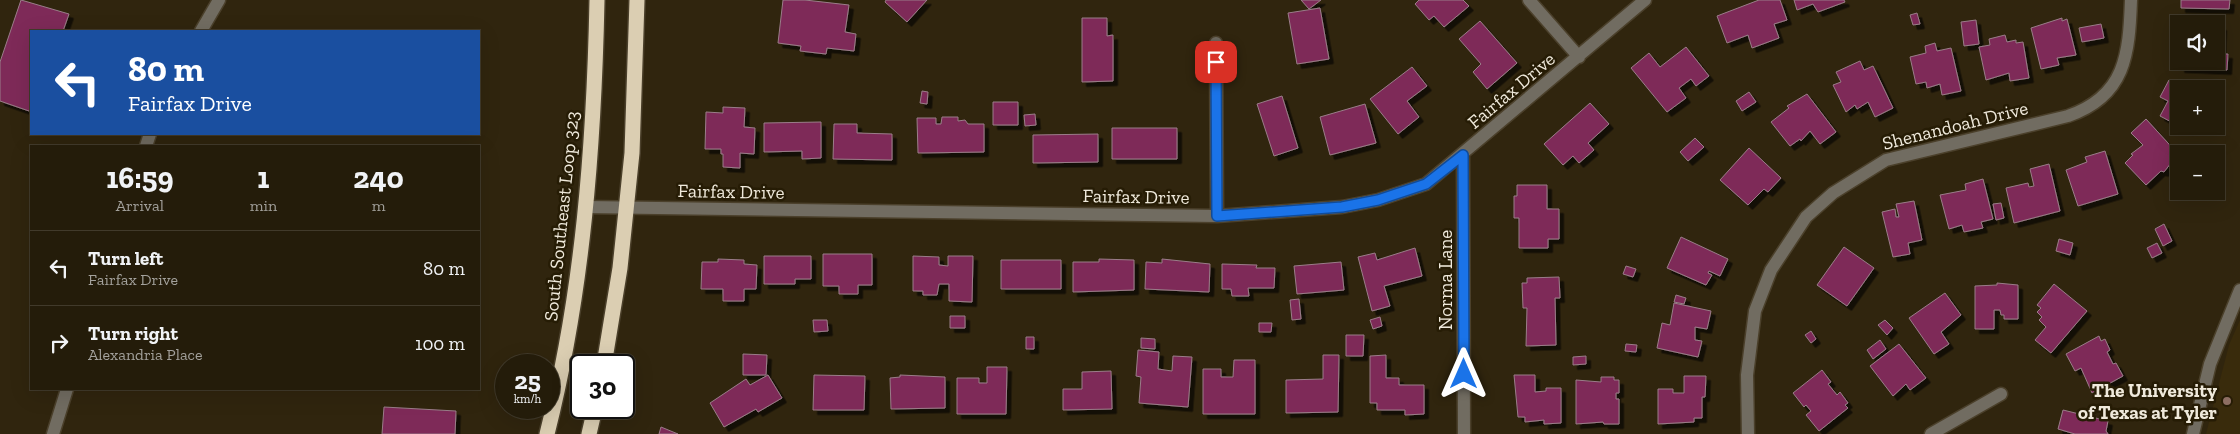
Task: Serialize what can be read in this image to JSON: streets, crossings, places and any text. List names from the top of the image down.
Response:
{
  "streets": {
    "highway": ["South Southeast Loop 323"],
    "street": ["Fairfax Drive", "Shenandoah Drive", "Norma Lane"]
  },
  "crossings": [
    ["Fairfax Drive", "South Southeast Loop 323"],
    ["Fairfax Drive", "Norma Lane"]
  ],
  "places": ["The University of Texas at Tyler"],
  "page": {
    "map_buttons": ["+", "−"],
    "turn": ["80 m", "Fairfax Drive"],
    "eta": [
      "16:59",
      "Arrival",
      "1",
      "min",
      "240",
      "m"
    ],
    "list": [
      {
        "name": "Turn left",
        "note": "Fairfax Drive",
        "value": "80 m"
      },
      {
        "name": "Turn right",
        "note": "Alexandria Place",
        "value": "100 m"
      }
    ],
    "speed": "25 km/h",
    "limit": "30"
  }
}
